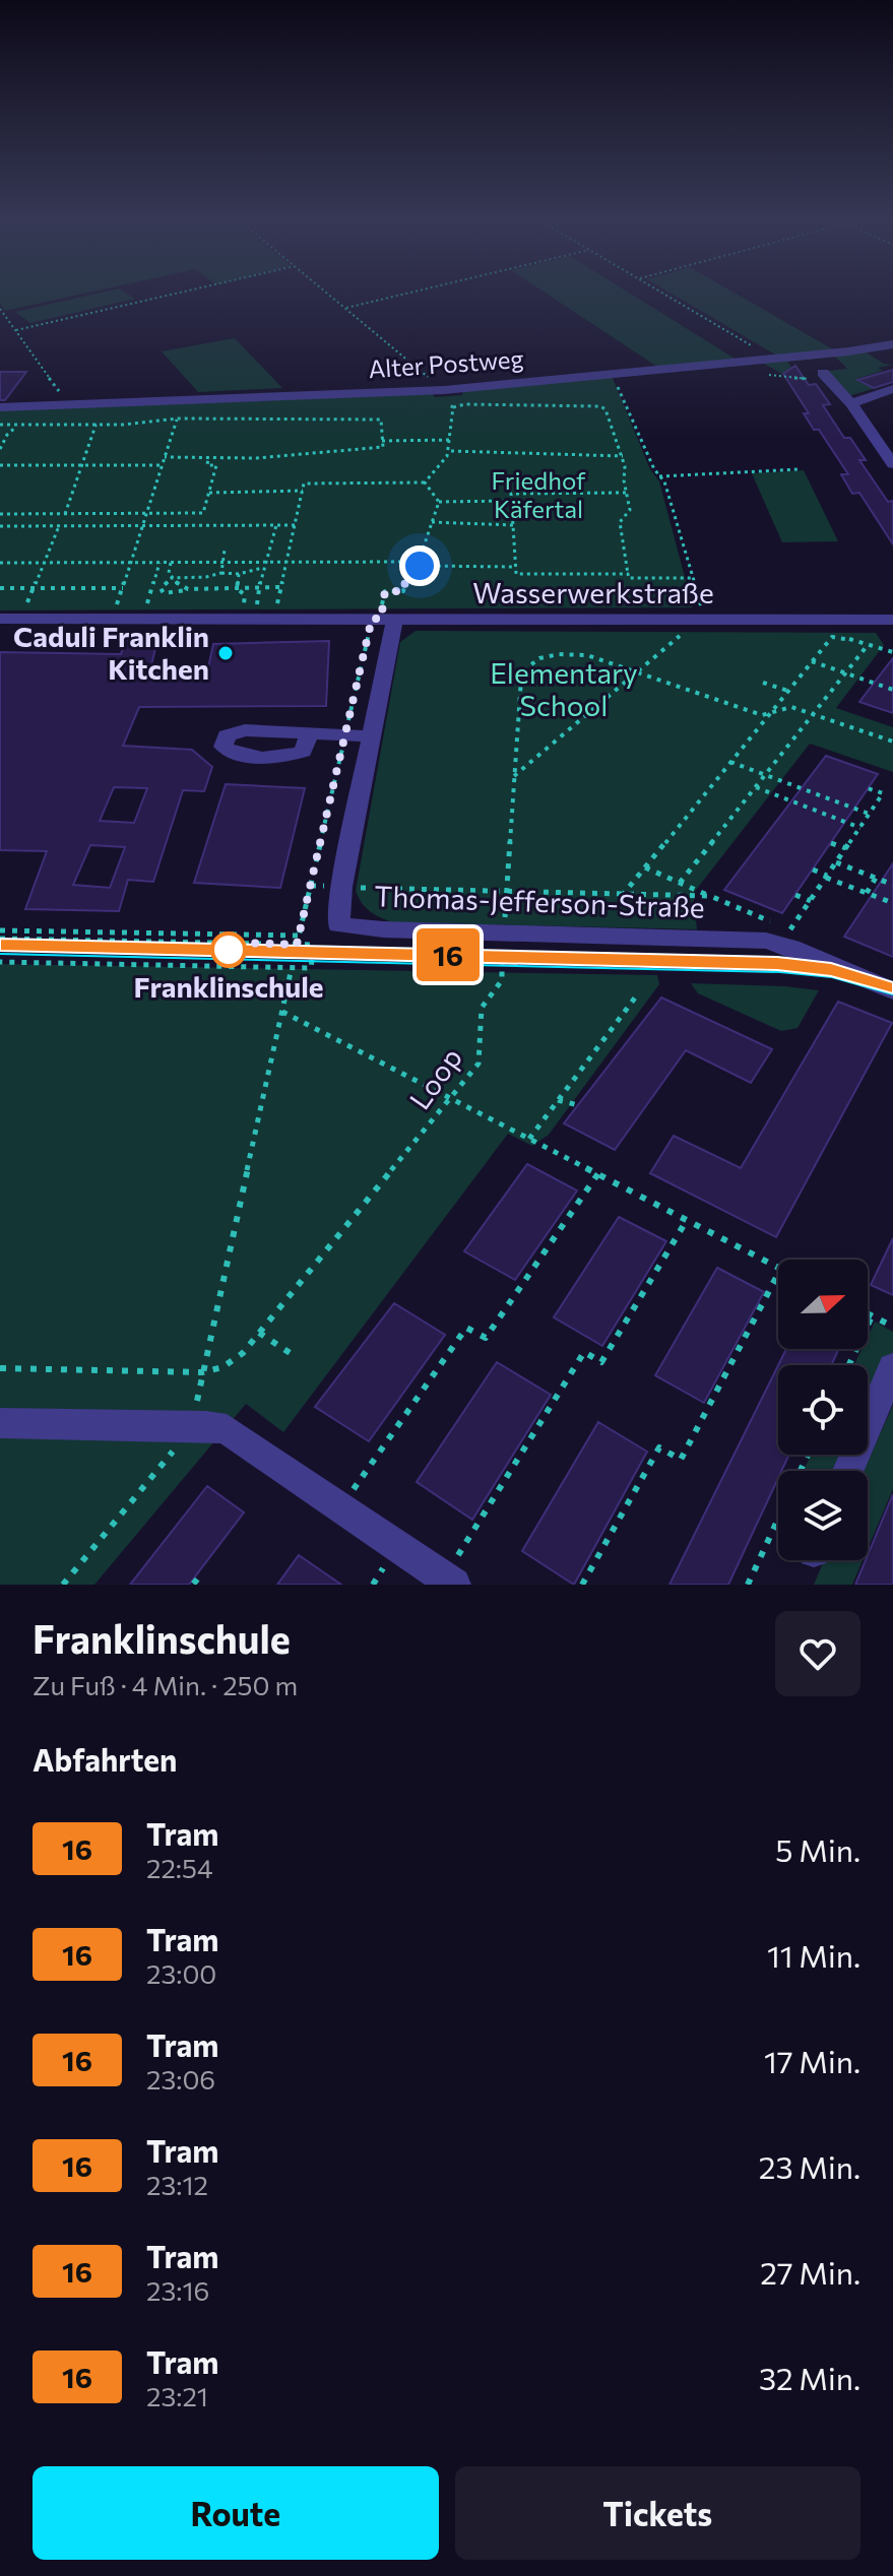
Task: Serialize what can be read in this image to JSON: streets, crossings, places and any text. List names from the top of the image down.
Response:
{
  "streets": {
    "street": ["Alter Postweg", "Wasserwerkstraße", "Thomas-Jefferson-Straße"],
    "path": ["Loop"]
  },
  "crossings": [
    ["Wasserwerkstraße", "Thomas-Jefferson-Straße"],
    ["Thomas-Jefferson-Straße", "Loop"]
  ],
  "parks": ["Friedhof Käfertal", "Elementary School"],
  "places": ["Caduli Franklin Kitchen", "Franklinschule"],
  "lines": ["tram line 16"],
  "north": "right",
  "page": {
    "on_map": "16",
    "heading": [
      ["Franklinschule", "Zu Fuß · 4 Min. · 250 m"],
      "Abfahrten"
    ],
    "list": [
      {
        "mark": "16",
        "name": "Tram",
        "note": "22:54",
        "value": "5 Min."
      },
      {
        "mark": "16",
        "name": "Tram",
        "note": "23:00",
        "value": "11 Min."
      },
      {
        "mark": "16",
        "name": "Tram",
        "note": "23:06",
        "value": "17 Min."
      },
      {
        "mark": "16",
        "name": "Tram",
        "note": "23:12",
        "value": "23 Min."
      },
      {
        "mark": "16",
        "name": "Tram",
        "note": "23:16",
        "value": "27 Min."
      },
      {
        "mark": "16",
        "name": "Tram",
        "note": "23:21",
        "value": "32 Min."
      }
    ],
    "buttons": ["Route", "Tickets"]
  }
}
